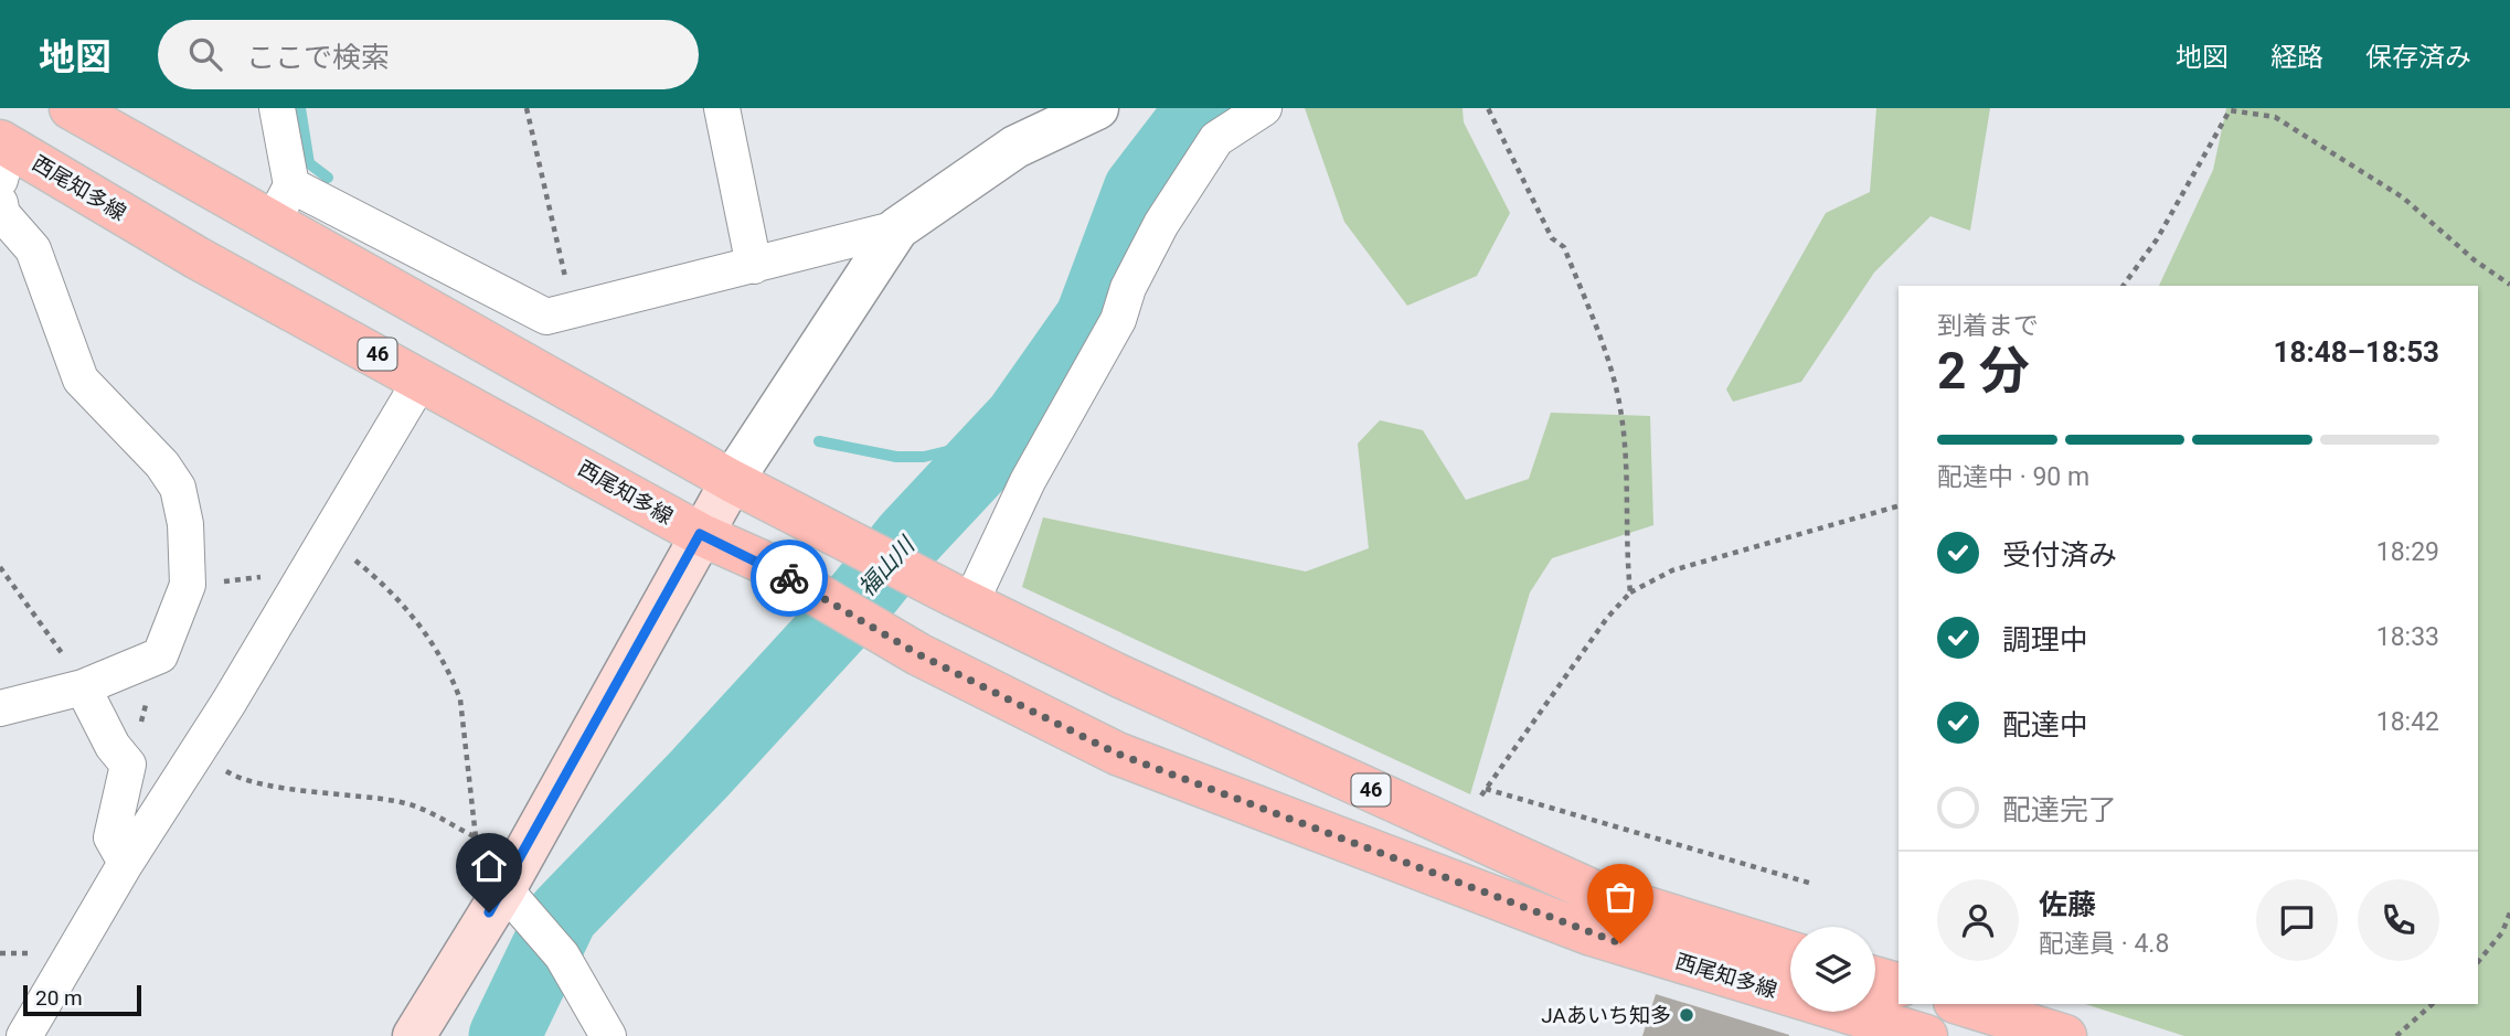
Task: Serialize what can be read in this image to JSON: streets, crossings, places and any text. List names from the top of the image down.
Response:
{
  "streets": {
    "main road": ["西尾知多線", "46"]
  },
  "water": ["福山川"],
  "places": ["JAあいち知多"],
  "scale_bar": "20 m",
  "page": {
    "header": "地図",
    "search": "ここで検索",
    "nav": ["地図", "経路", "保存済み"],
    "heading": ["2 分", "到着まで", "18:48–18:53"],
    "panel": ["佐藤", "配達員 · 4.8"],
    "bar": "配達中 · 90 m",
    "list": [
      ["受付済み", "18:29"],
      ["調理中", "18:33"],
      ["配達中", "18:42"],
      "配達完了"
    ],
    "scale": "20 m"
  }
}
